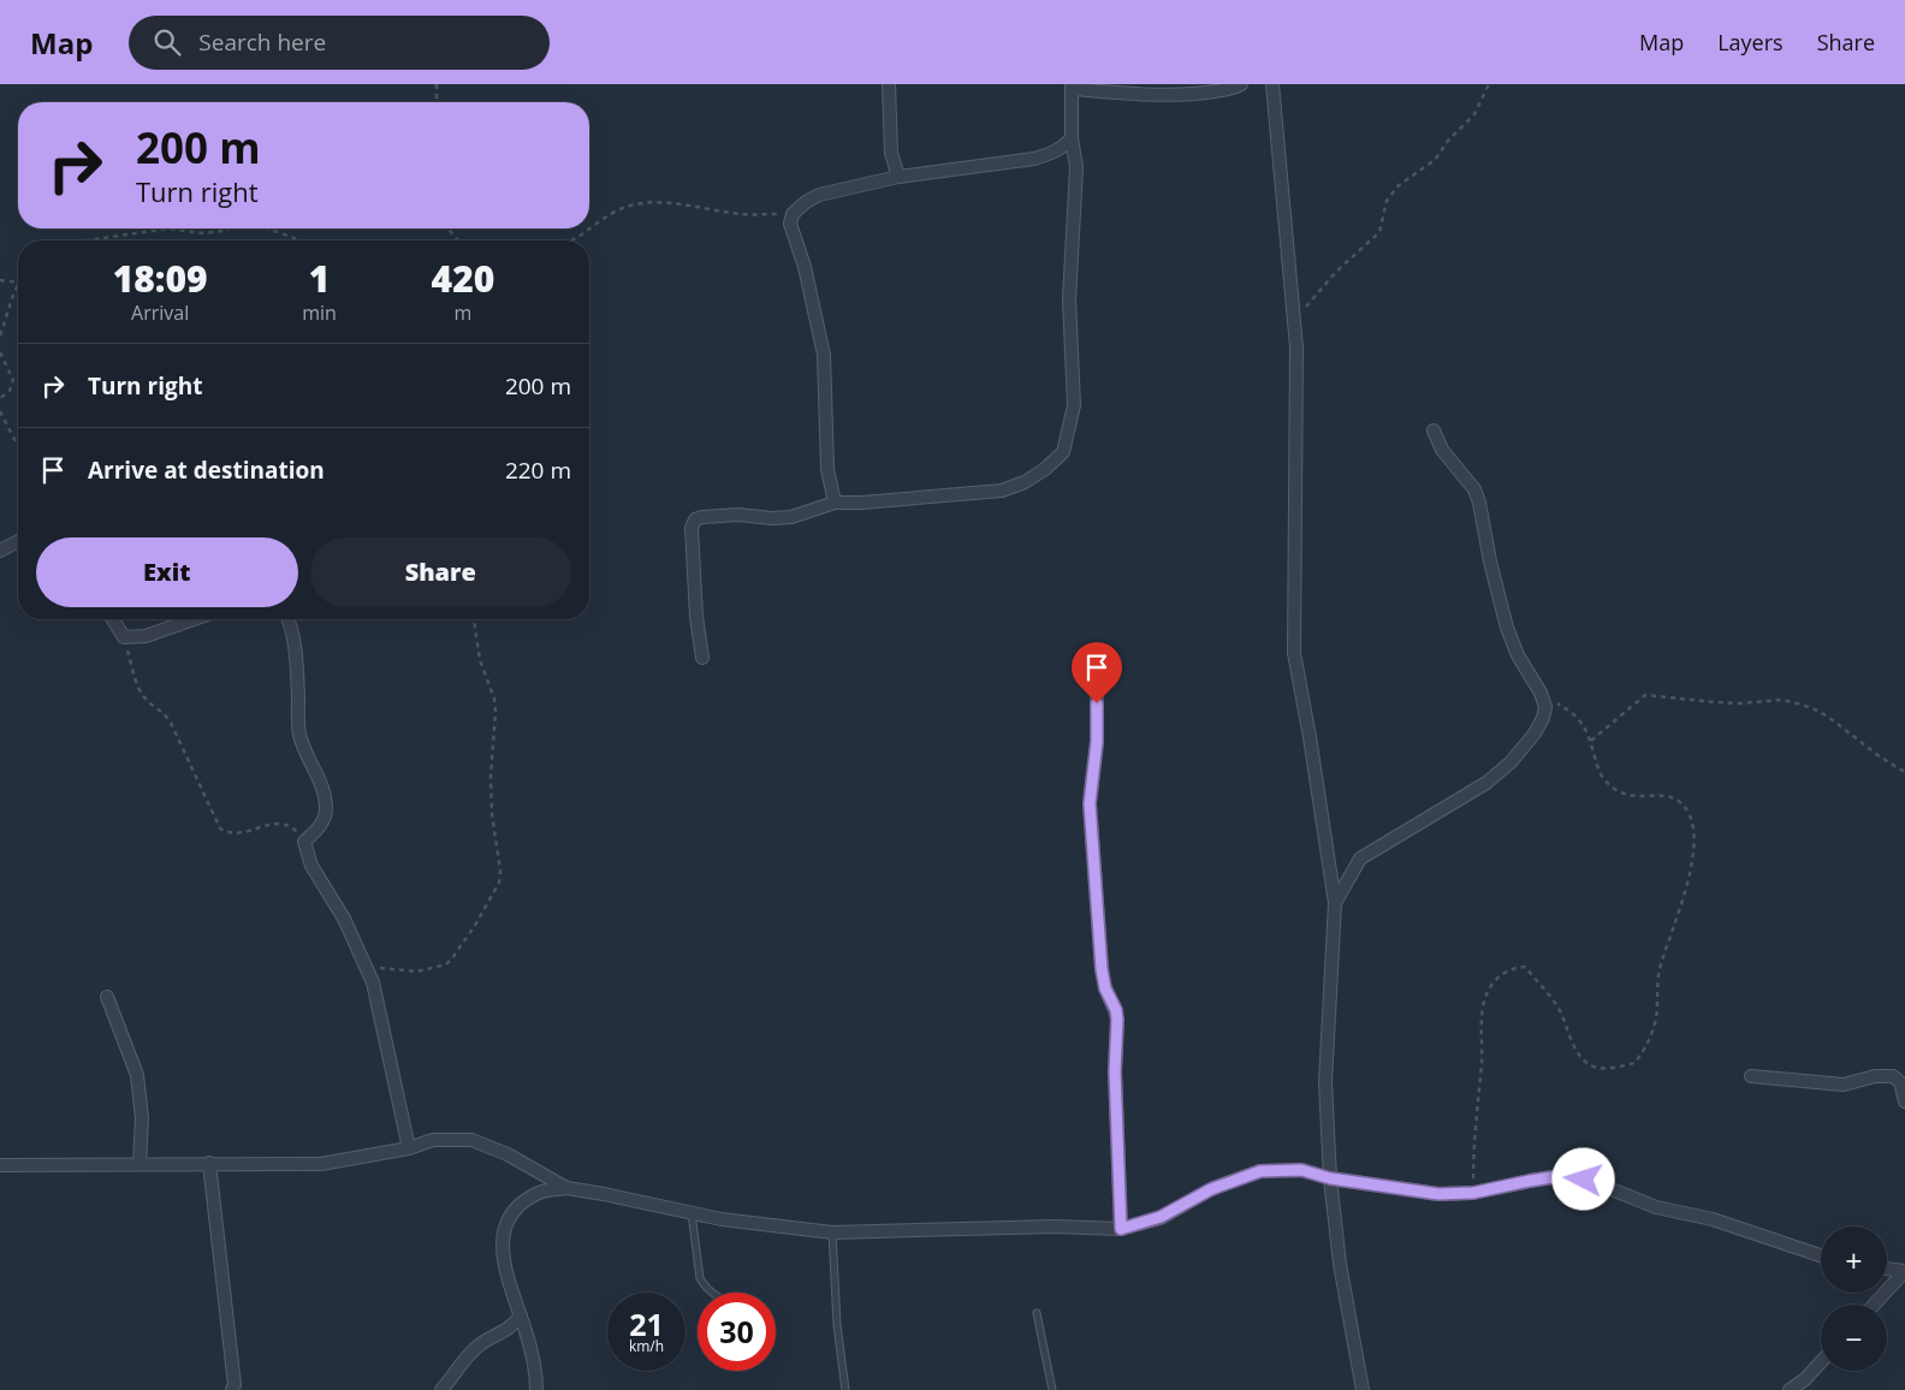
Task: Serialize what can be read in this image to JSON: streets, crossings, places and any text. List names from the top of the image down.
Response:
{
  "page": {
    "header": "Map",
    "search": "Search here",
    "nav": ["Map", "Layers", "Share"],
    "turn": ["200 m", "Turn right"],
    "eta": [
      "18:09",
      "Arrival",
      "1",
      "min",
      "420",
      "m"
    ],
    "list": [
      {
        "name": "Turn right",
        "value": "200 m"
      },
      {
        "name": "Arrive at destination",
        "value": "220 m"
      }
    ],
    "buttons": ["Exit", "Share"],
    "map_buttons": ["+", "−"],
    "speed": "21 km/h",
    "limit": "30"
  }
}
